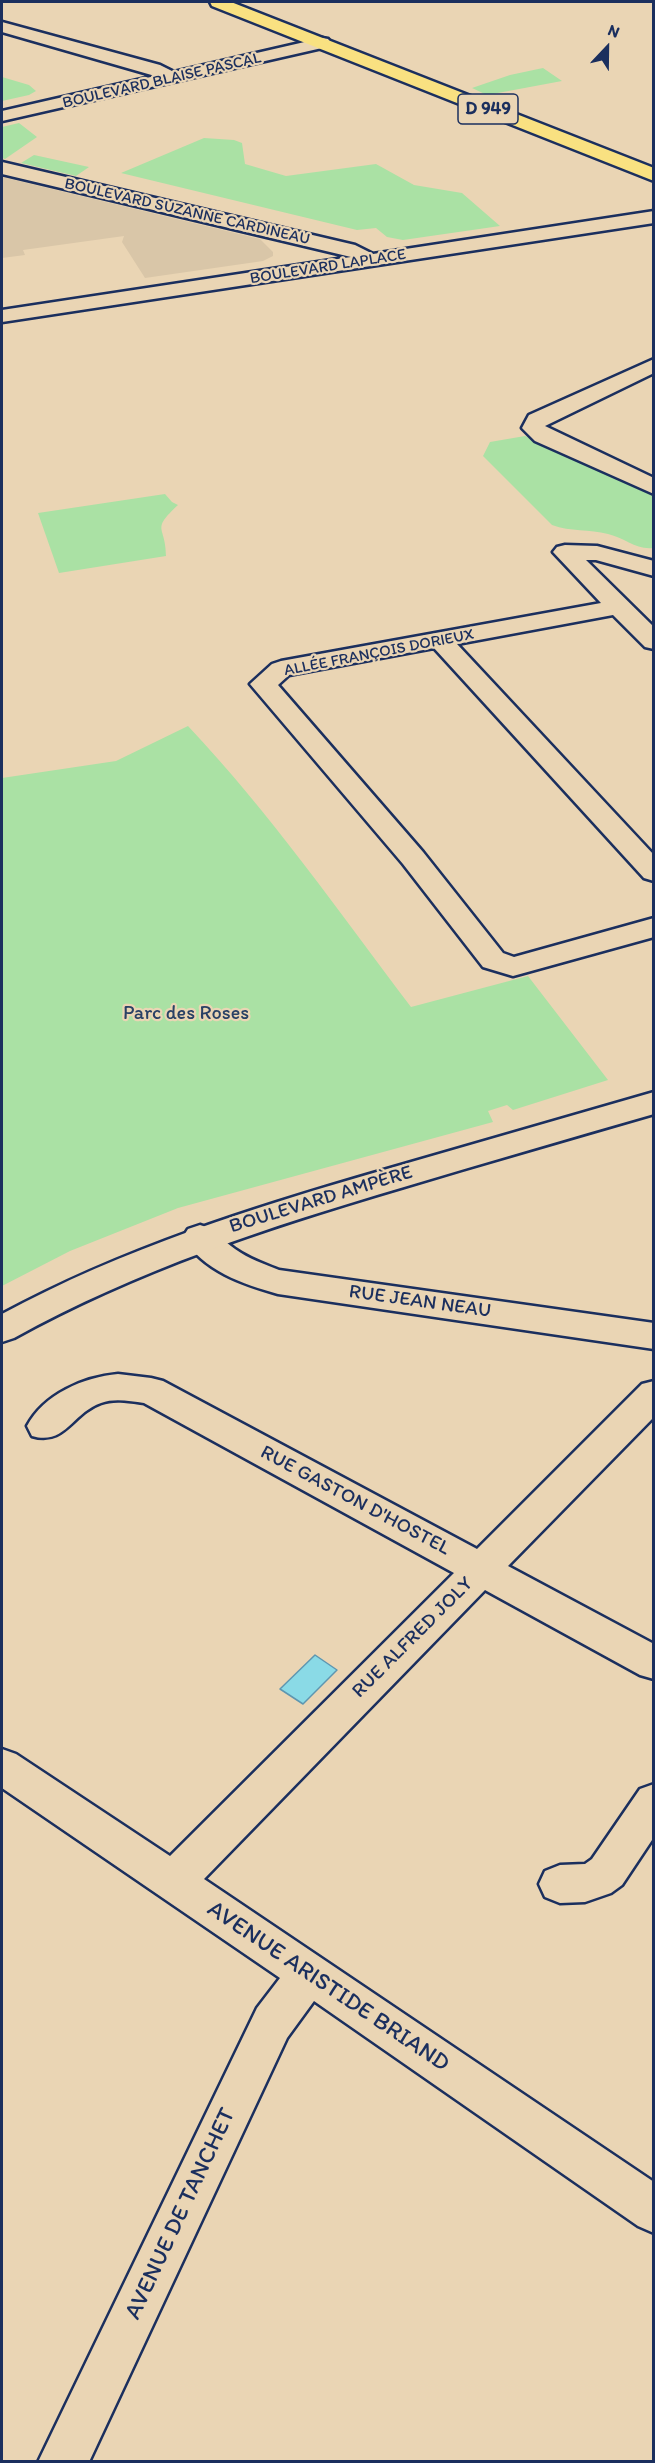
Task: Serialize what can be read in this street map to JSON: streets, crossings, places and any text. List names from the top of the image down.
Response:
{
  "streets": {
    "main road": ["D 949"],
    "street": [
      "BOULEVARD BLAISE PASCAL",
      "BOULEVARD SUZANNE CARDINEAU",
      "BOULEVARD LAPLACE",
      "ALLÉE FRANÇOIS DORIEUX",
      "BOULEVARD AMPÈRE",
      "RUE JEAN NEAU",
      "RUE GASTON D'HOSTEL",
      "RUE ALFRED JOLY",
      "AVENUE ARISTIDE BRIAND",
      "AVENUE DE TANCHET"
    ]
  },
  "crossings": [
    ["BOULEVARD BLAISE PASCAL", "D 949"],
    ["BOULEVARD SUZANNE CARDINEAU", "BOULEVARD LAPLACE"],
    ["BOULEVARD AMPÈRE", "RUE JEAN NEAU"],
    ["RUE GASTON D'HOSTEL", "RUE ALFRED JOLY"],
    ["RUE ALFRED JOLY", "AVENUE ARISTIDE BRIAND"],
    ["AVENUE ARISTIDE BRIAND", "AVENUE DE TANCHET"]
  ],
  "parks": ["Parc des Roses"],
  "north": "top"
}
